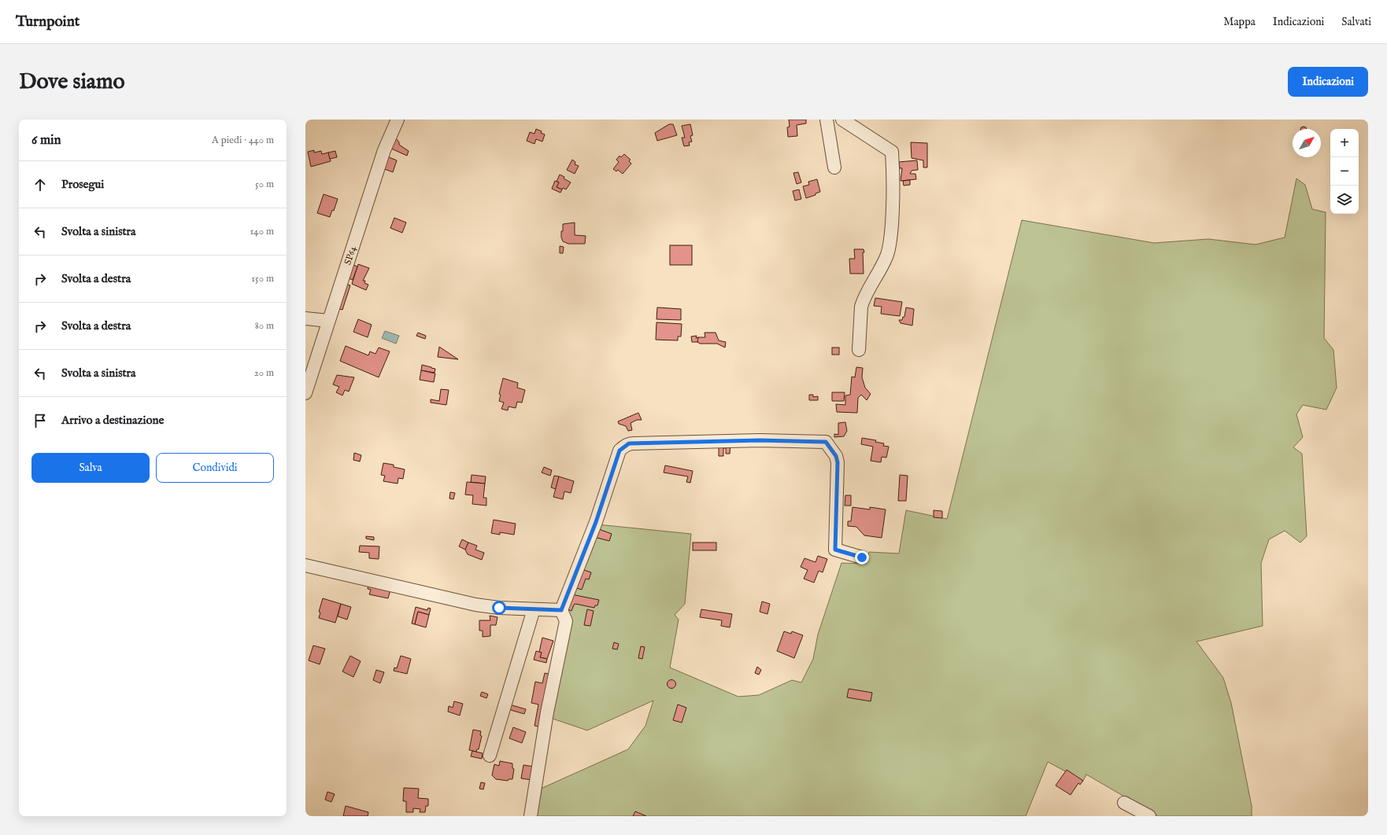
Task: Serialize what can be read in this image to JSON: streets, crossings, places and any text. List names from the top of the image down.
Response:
{
  "streets": {
    "street": ["SP64"]
  },
  "north": "top right",
  "page": {
    "header": "Turnpoint",
    "nav": ["Mappa", "Indicazioni", "Salvati"],
    "buttons": [
      "Indicazioni",
      ["Salva", "Condividi"]
    ],
    "title": "Dove siamo",
    "heading": ["6 min", "A piedi · 440 m"],
    "map_buttons": ["+", "−"],
    "list": [
      ["Prosegui", "50 m"],
      ["Svolta a sinistra", "140 m"],
      ["Svolta a destra", "150 m"],
      ["Svolta a destra", "80 m"],
      ["Svolta a sinistra", "20 m"],
      "Arrivo a destinazione"
    ]
  }
}
